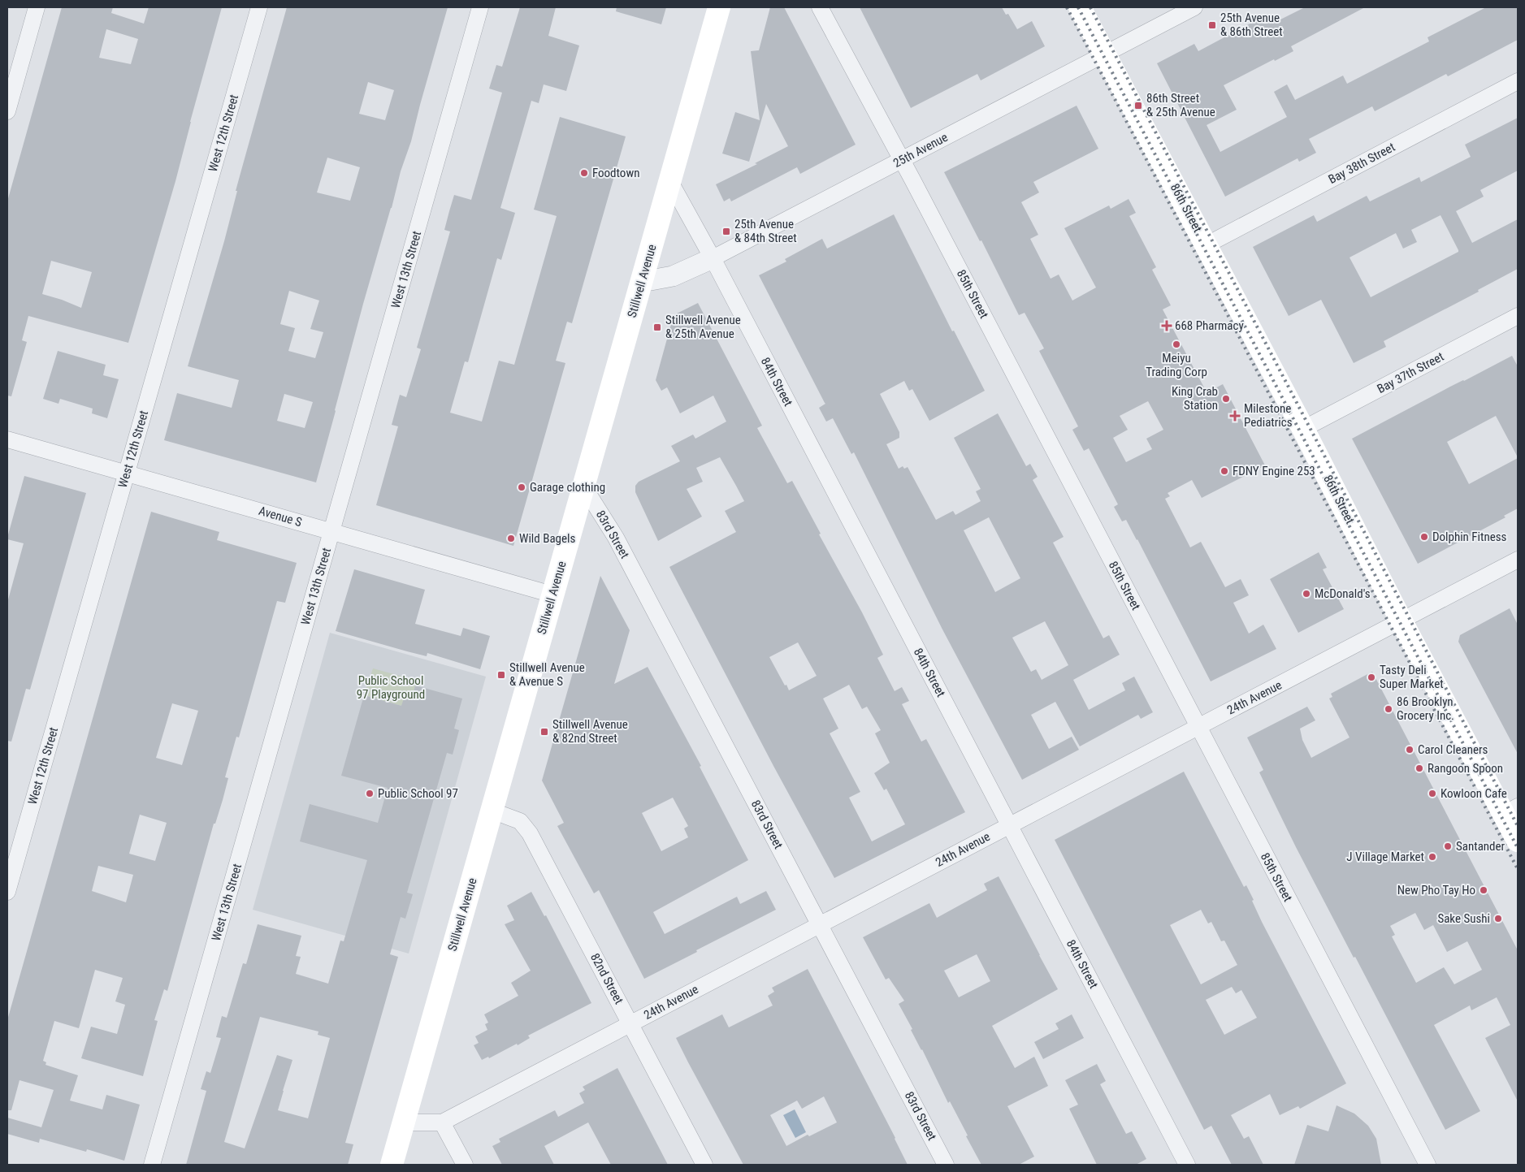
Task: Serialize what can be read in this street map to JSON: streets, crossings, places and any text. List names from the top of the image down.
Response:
{
  "streets": {
    "main road": ["86th Street", "Stillwell Avenue"],
    "street": [
      "West 12th Street",
      "25th Avenue",
      "Bay 38th Street",
      "West 13th Street",
      "85th Street",
      "Bay 37th Street",
      "84th Street",
      "Avenue S",
      "83rd Street",
      "24th Avenue",
      "82nd Street"
    ]
  },
  "crossings": [
    ["West 12th Street", "Avenue S"],
    ["25th Avenue", "86th Street"],
    ["25th Avenue", "Stillwell Avenue"],
    ["25th Avenue", "85th Street"],
    ["25th Avenue", "84th Street"],
    ["Bay 38th Street", "86th Street"],
    ["86th Street", "Bay 37th Street"],
    ["86th Street", "24th Avenue"],
    ["West 13th Street", "Avenue S"],
    ["Stillwell Avenue", "84th Street"],
    ["Stillwell Avenue", "Avenue S"],
    ["Stillwell Avenue", "83rd Street"],
    ["Stillwell Avenue", "24th Avenue"],
    ["Stillwell Avenue", "82nd Street"],
    ["85th Street", "24th Avenue"],
    ["84th Street", "24th Avenue"],
    ["83rd Street", "24th Avenue"],
    ["24th Avenue", "82nd Street"]
  ],
  "parks": ["Public School 97 Playground"],
  "places": {
    "transit": [
      "25th Avenue & 86th Street",
      "86th Street & 25th Avenue",
      "25th Avenue & 84th Street",
      "Stillwell Avenue & 25th Avenue",
      "Stillwell Avenue & Avenue S",
      "Stillwell Avenue & 82nd Street"
    ],
    "other": [
      "Foodtown",
      "Meiyu Trading Corp",
      "King Crab Station",
      "FDNY Engine 253",
      "Garage clothing",
      "Dolphin Fitness",
      "Wild Bagels",
      "McDonald's",
      "Tasty Deli Super Market",
      "86 Brooklyn Grocery Inc.",
      "Carol Cleaners",
      "Rangoon Spoon",
      "Public School 97",
      "Kowloon Cafe",
      "Santander",
      "J Village Market",
      "New Pho Tay Ho",
      "Sake Sushi"
    ],
    "health": ["668 Pharmacy", "Milestone Pediatrics"]
  }
}
